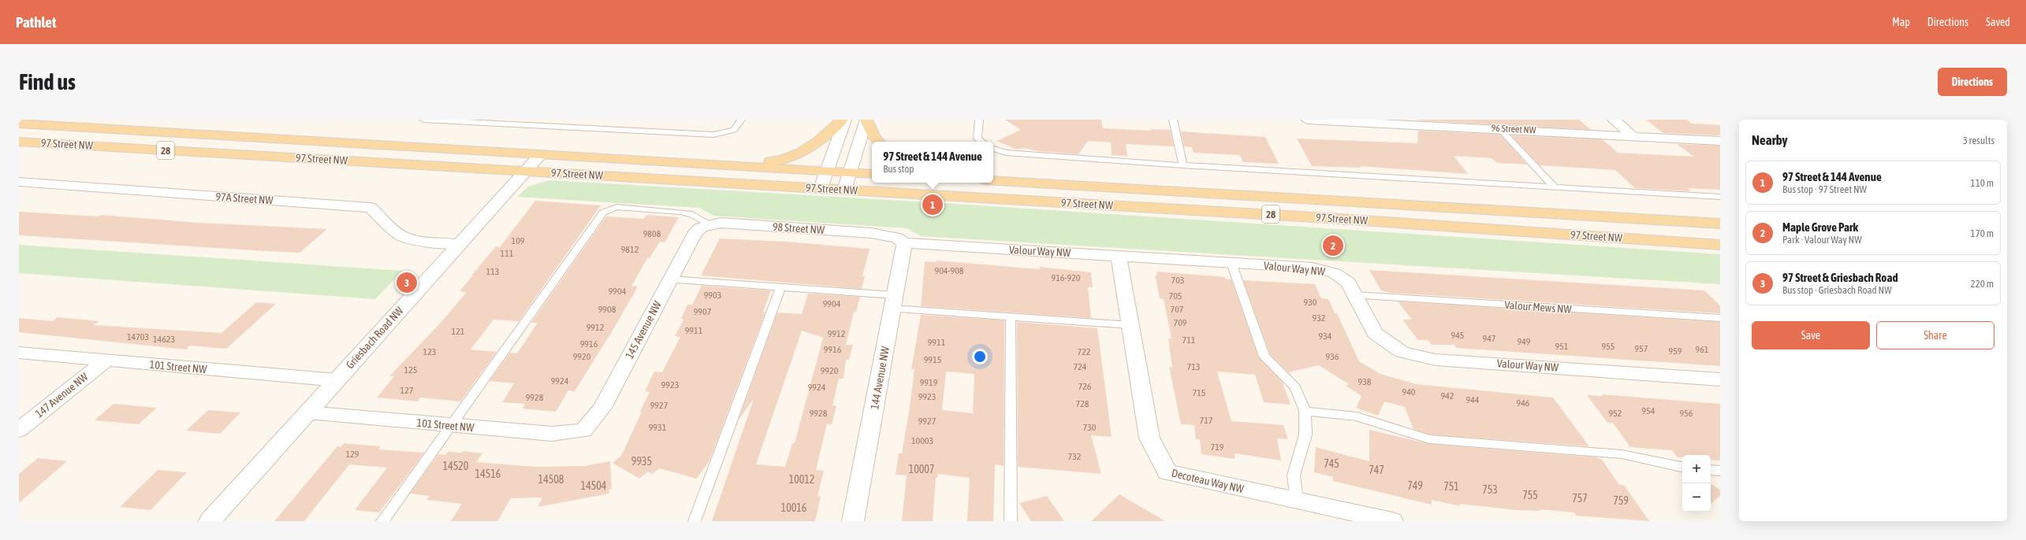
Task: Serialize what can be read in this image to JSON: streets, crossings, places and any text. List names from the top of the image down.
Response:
{
  "streets": {
    "main road": ["97 Street NW", "28"],
    "street": [
      "96 Street NW",
      "97A Street NW",
      "98 Street NW",
      "Valour Way NW",
      "145 Avenue NW",
      "Griesbach Road NW",
      "101 Street NW",
      "144 Avenue NW",
      "147 Avenue NW",
      "Decoteau Way NW"
    ],
    "lane": ["Valour Mews NW"]
  },
  "crossings": [
    ["97 Street NW", "Griesbach Road NW"],
    ["97A Street NW", "Griesbach Road NW"],
    ["98 Street NW", "Valour Way NW"],
    ["98 Street NW", "145 Avenue NW"],
    ["98 Street NW", "144 Avenue NW"],
    ["Valour Way NW", "Valour Mews NW"],
    ["Valour Way NW", "144 Avenue NW"],
    ["Valour Way NW", "Decoteau Way NW"],
    ["145 Avenue NW", "101 Street NW"],
    ["Griesbach Road NW", "101 Street NW"],
    ["101 Street NW", "147 Avenue NW"]
  ],
  "house_numbers": [
    "9808",
    "109",
    "9812",
    "111",
    "904-908",
    "113",
    "916-920",
    "703",
    "9904",
    "9903",
    "705",
    "930",
    "9904",
    "9908",
    "707",
    "9907",
    "932",
    "709",
    "9912",
    "9911",
    "121",
    "9912",
    "945",
    "934",
    "14703",
    "947",
    "14623",
    "711",
    "949",
    "9911",
    "9916",
    "951",
    "955",
    "957",
    "9916",
    "961",
    "959",
    "123",
    "722",
    "9920",
    "936",
    "9915",
    "724",
    "713",
    "125",
    "9920",
    "9924",
    "938",
    "9919",
    "9923",
    "726",
    "9924",
    "127",
    "940",
    "715",
    "942",
    "9923",
    "9928",
    "944",
    "946",
    "728",
    "9927",
    "954",
    "9928",
    "952",
    "956",
    "717",
    "9927",
    "9931",
    "730",
    "10003",
    "719",
    "129",
    "732",
    "9935",
    "745",
    "14520",
    "10007",
    "747",
    "14516",
    "14508",
    "10012",
    "14504",
    "749",
    "751",
    "753",
    "755",
    "757",
    "759",
    "10016"
  ],
  "page": {
    "header": "Pathlet",
    "nav": ["Map", "Directions", "Saved"],
    "buttons": [
      "Directions",
      ["Save", "Share"]
    ],
    "title": "Find us",
    "heading": ["Nearby", "3 results"],
    "popup": ["97 Street & 144 Avenue", "Bus stop"],
    "list": [
      {
        "mark": "1",
        "name": "97 Street & 144 Avenue",
        "note": "Bus stop · 97 Street NW",
        "value": "110 m"
      },
      {
        "mark": "2",
        "name": "Maple Grove Park",
        "note": "Park · Valour Way NW",
        "value": "170 m"
      },
      {
        "mark": "3",
        "name": "97 Street & Griesbach Road",
        "note": "Bus stop · Griesbach Road NW",
        "value": "220 m"
      }
    ],
    "pins": ["1", "2", "3"],
    "map_buttons": ["+", "−"]
  }
}
